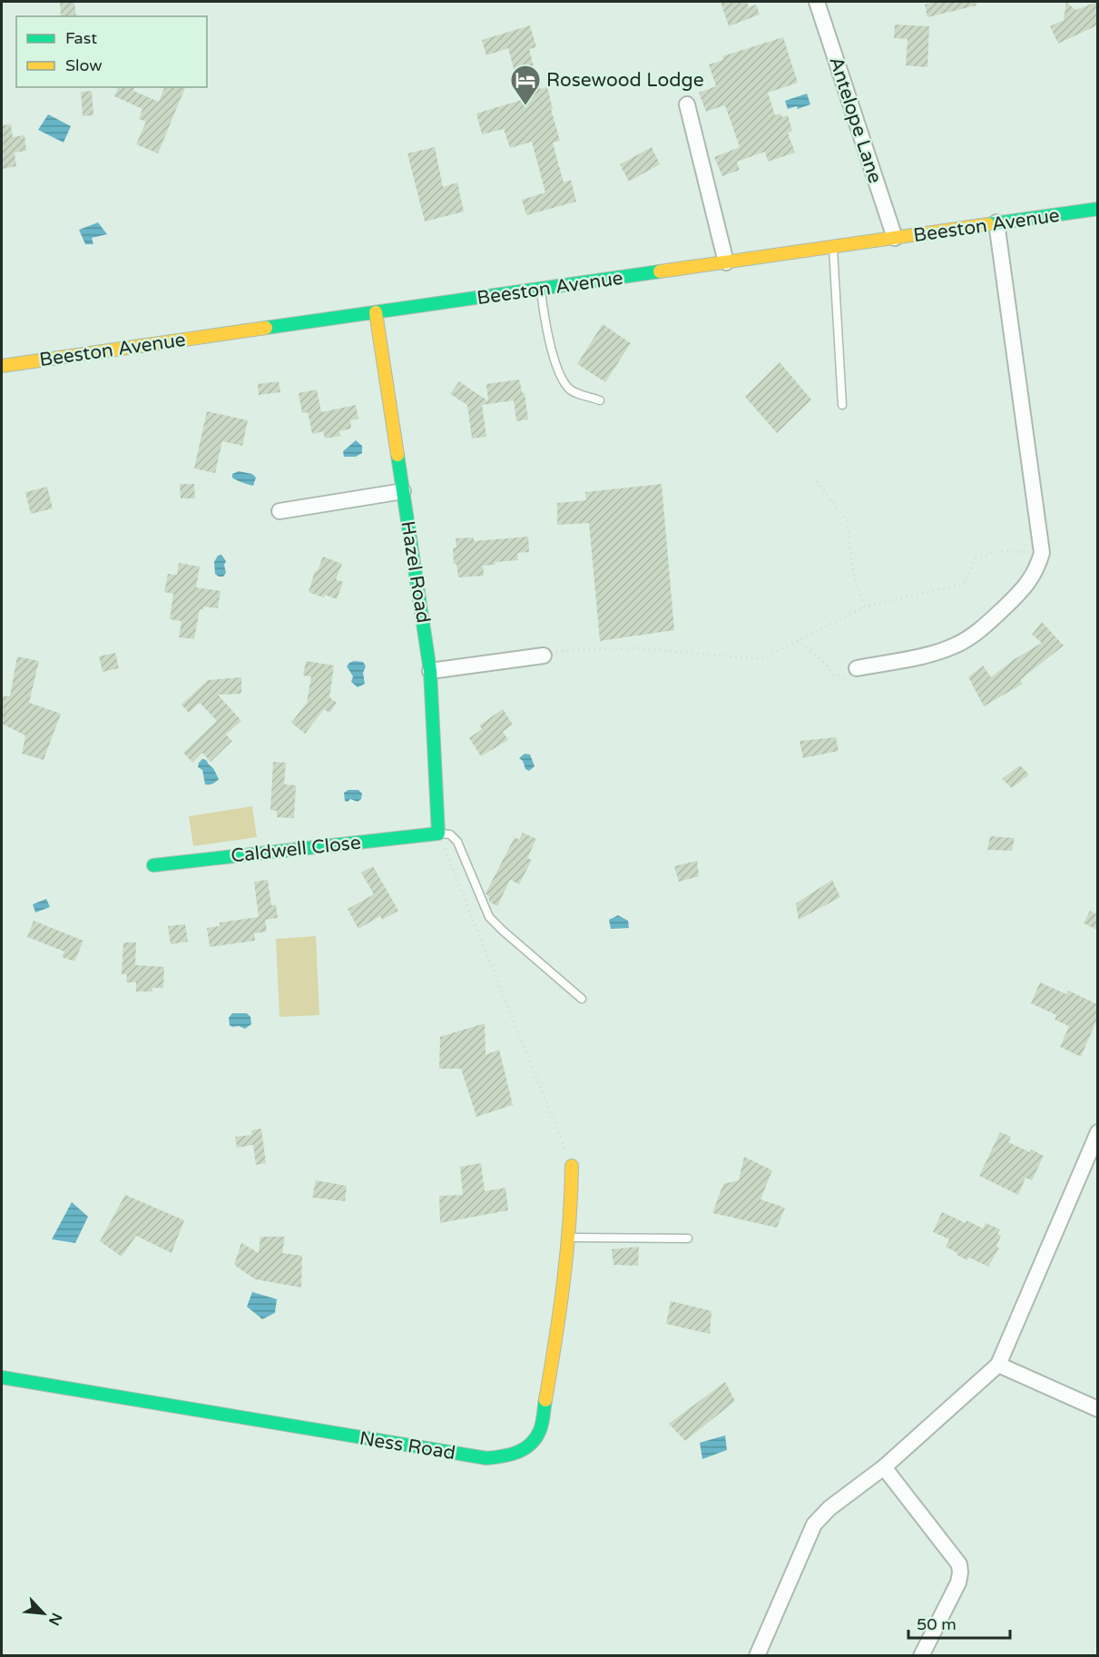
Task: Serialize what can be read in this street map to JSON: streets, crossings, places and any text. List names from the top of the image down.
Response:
{
  "streets": {
    "street": [
      "Antelope Lane",
      "Beeston Avenue",
      "Hazel Road",
      "Caldwell Close",
      "Ness Road"
    ]
  },
  "crossings": [
    ["Antelope Lane", "Beeston Avenue"],
    ["Beeston Avenue", "Hazel Road"],
    ["Hazel Road", "Caldwell Close"]
  ],
  "places": {
    "hotel": ["Rosewood Lodge"]
  },
  "legend": ["Fast", "Slow"],
  "scale_bar": "50 m",
  "north": "bottom right"
}
